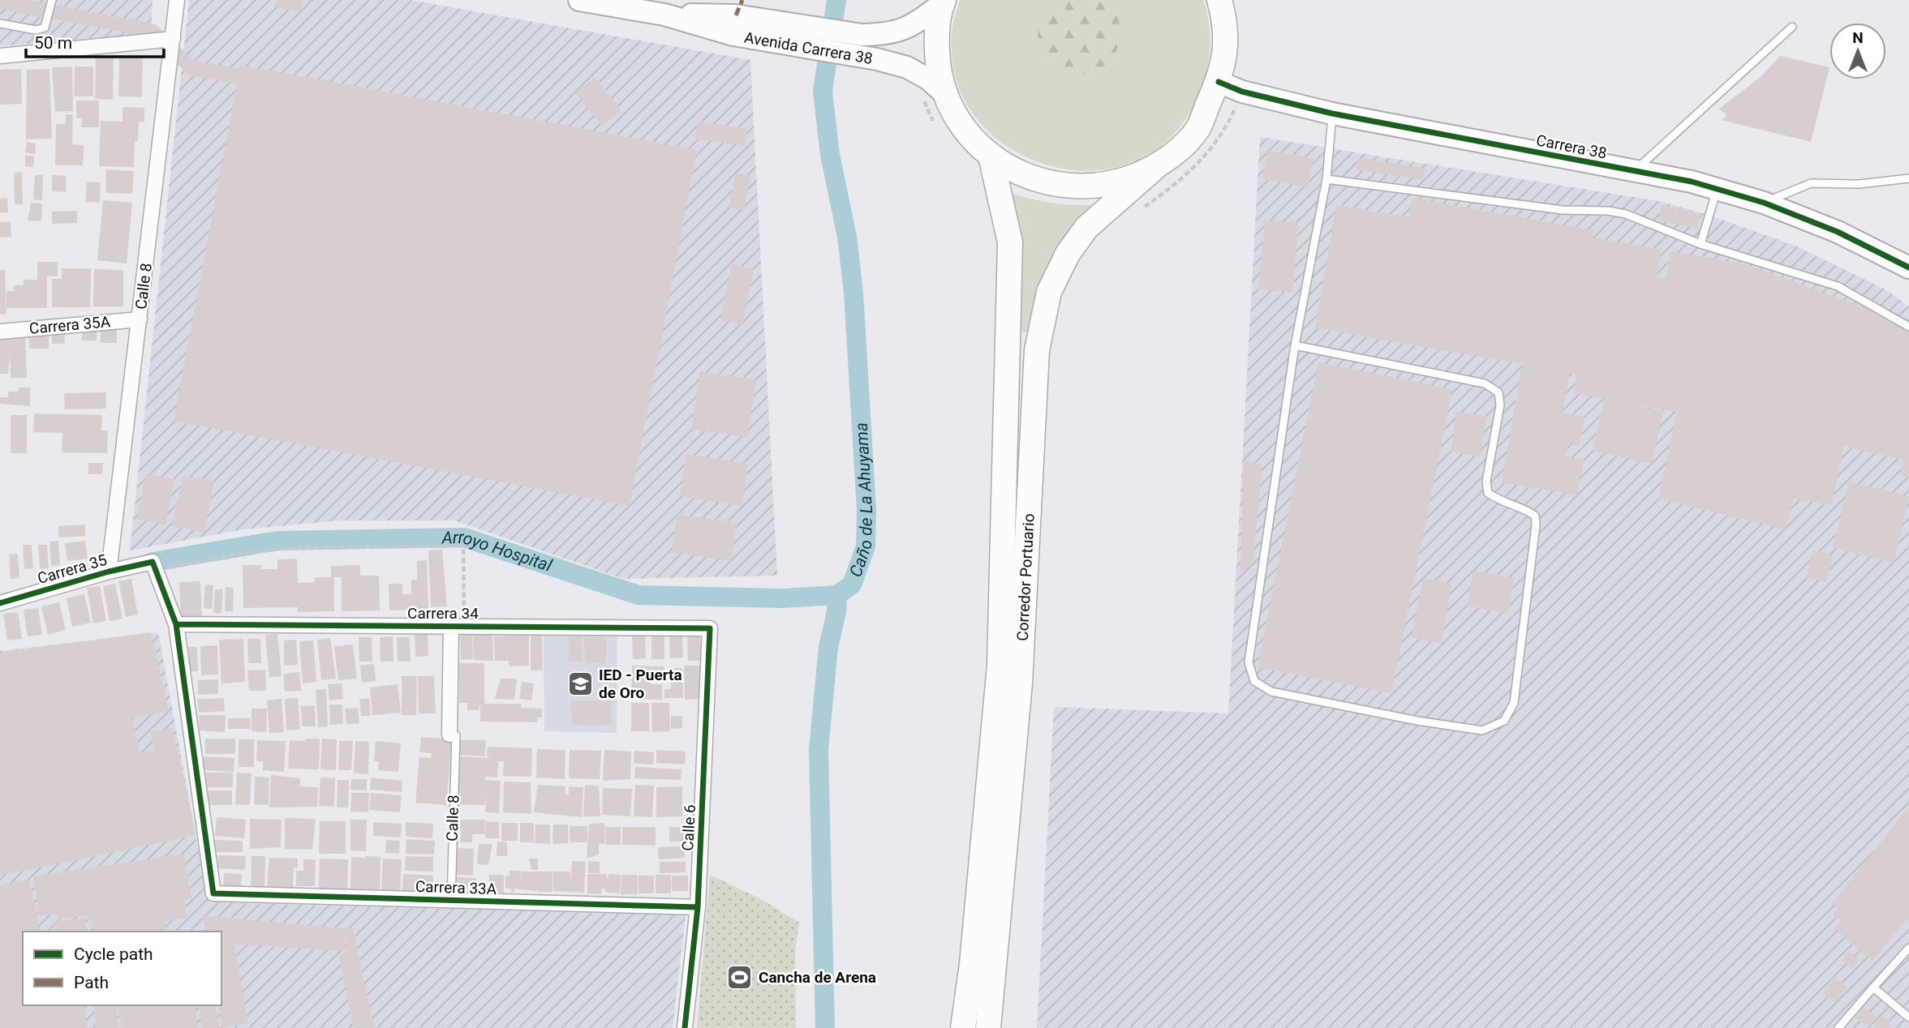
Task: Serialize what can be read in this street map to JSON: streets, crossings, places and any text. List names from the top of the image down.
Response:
{
  "streets": {
    "main road": ["Corredor Portuario"],
    "street": [
      "Avenida Carrera 38",
      "Carrera 38",
      "Calle 8",
      "Carrera 35A",
      "Carrera 35",
      "Carrera 34",
      "Calle 6",
      "Carrera 33A"
    ]
  },
  "crossings": [
    ["Calle 8", "Carrera 35A"],
    ["Calle 8", "Carrera 35"],
    ["Calle 8", "Carrera 34"],
    ["Calle 8", "Carrera 33A"],
    ["Carrera 34", "Calle 6"],
    ["Carrera 34", "Carrera 33A"],
    ["Calle 6", "Carrera 33A"]
  ],
  "water": ["Caño de La Ahuyama", "Arroyo Hospital"],
  "places": {
    "school or university": ["IED - Puerta de Oro"],
    "sports": ["Cancha de Arena"]
  },
  "legend": ["Cycle path", "Path"],
  "scale_bar": "50 m",
  "north": "top"
}
